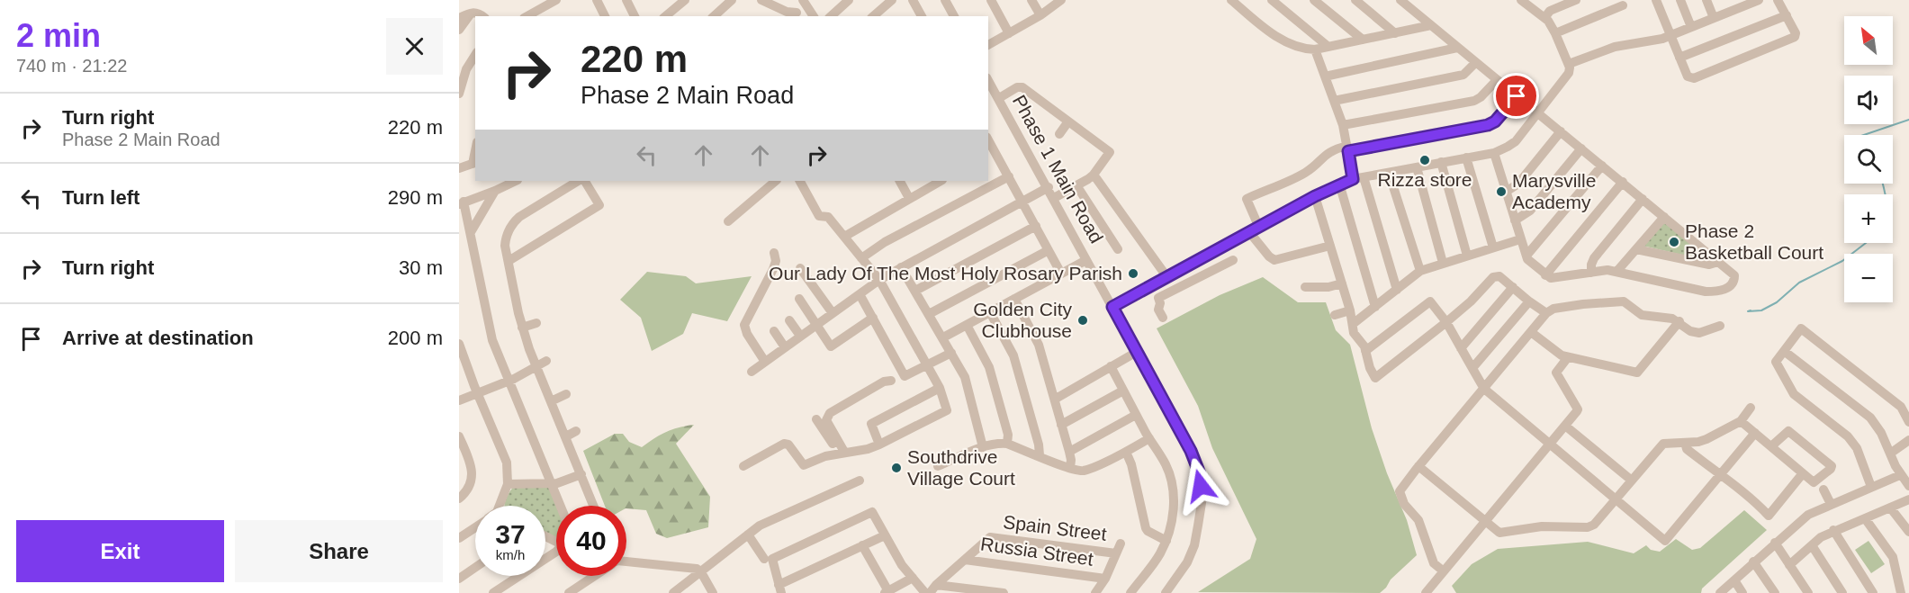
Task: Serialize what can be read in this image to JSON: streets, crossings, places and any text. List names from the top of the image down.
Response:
{
  "streets": {
    "street": ["Phase 1 Main Road", "Spain Street", "Russia Street"]
  },
  "crossings": [
    ["Spain Street", "Russia Street"]
  ],
  "places": [
    "Rizza store",
    "Marysville Academy",
    "Phase 2 Basketball Court",
    "Our Lady Of The Most Holy Rosary Parish",
    "Golden City Clubhouse",
    "Southdrive Village Court"
  ],
  "north": "top left",
  "page": {
    "heading": ["2 min", "740 m · 21:22"],
    "map_buttons": ["+", "−"],
    "turn": ["220 m", "Phase 2 Main Road"],
    "list": [
      {
        "name": "Turn right",
        "note": "Phase 2 Main Road",
        "value": "220 m"
      },
      {
        "name": "Turn left",
        "value": "290 m"
      },
      {
        "name": "Turn right",
        "value": "30 m"
      },
      {
        "name": "Arrive at destination",
        "value": "200 m"
      }
    ],
    "speed": "37 km/h",
    "limit": "40",
    "buttons": ["Exit", "Share"]
  }
}
